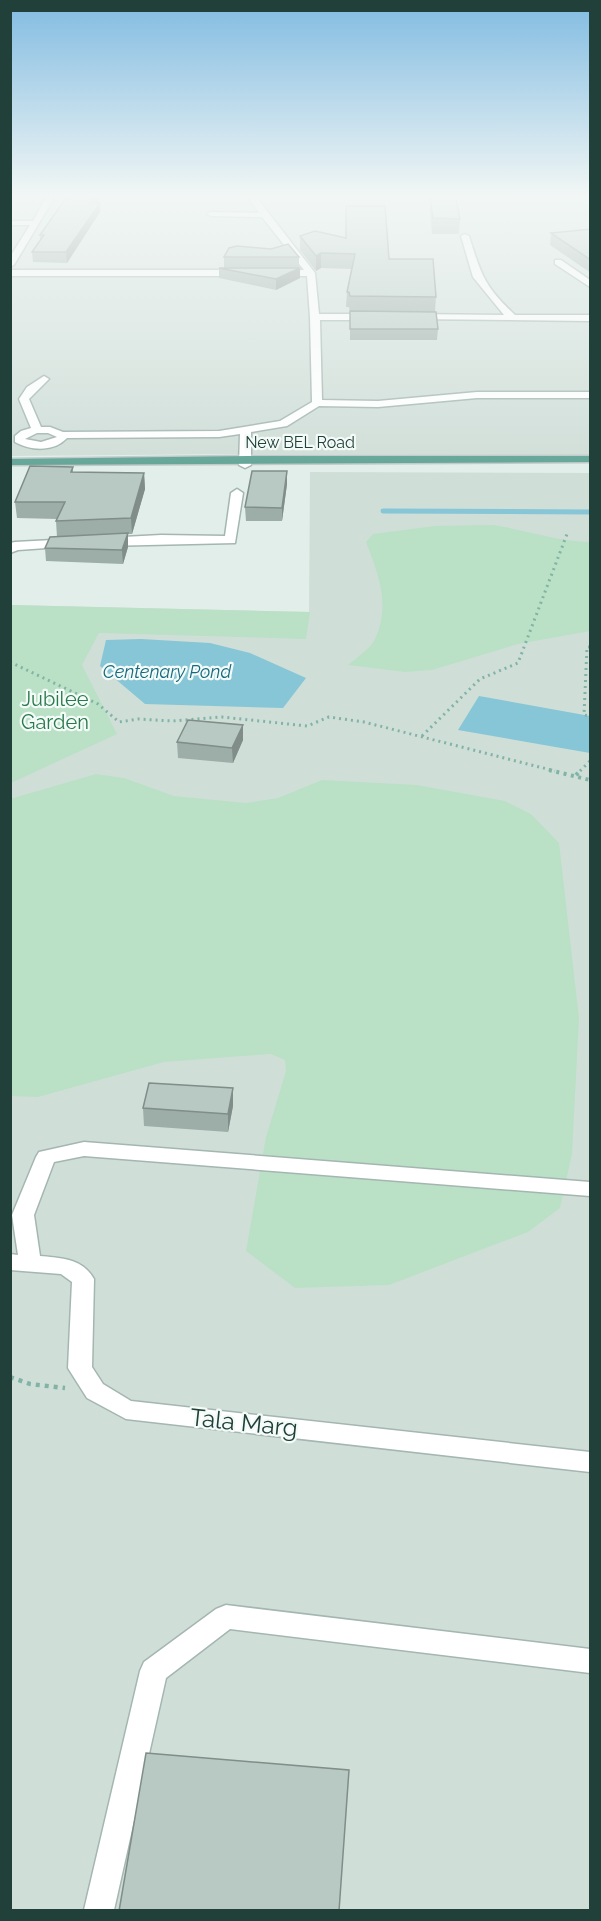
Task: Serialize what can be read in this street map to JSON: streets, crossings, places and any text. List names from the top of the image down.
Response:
{
  "streets": {
    "main road": ["New BEL Road"],
    "lane": ["Tala Marg"]
  },
  "water": ["Centenary Pond"],
  "parks": ["Jubilee Garden"]
}
